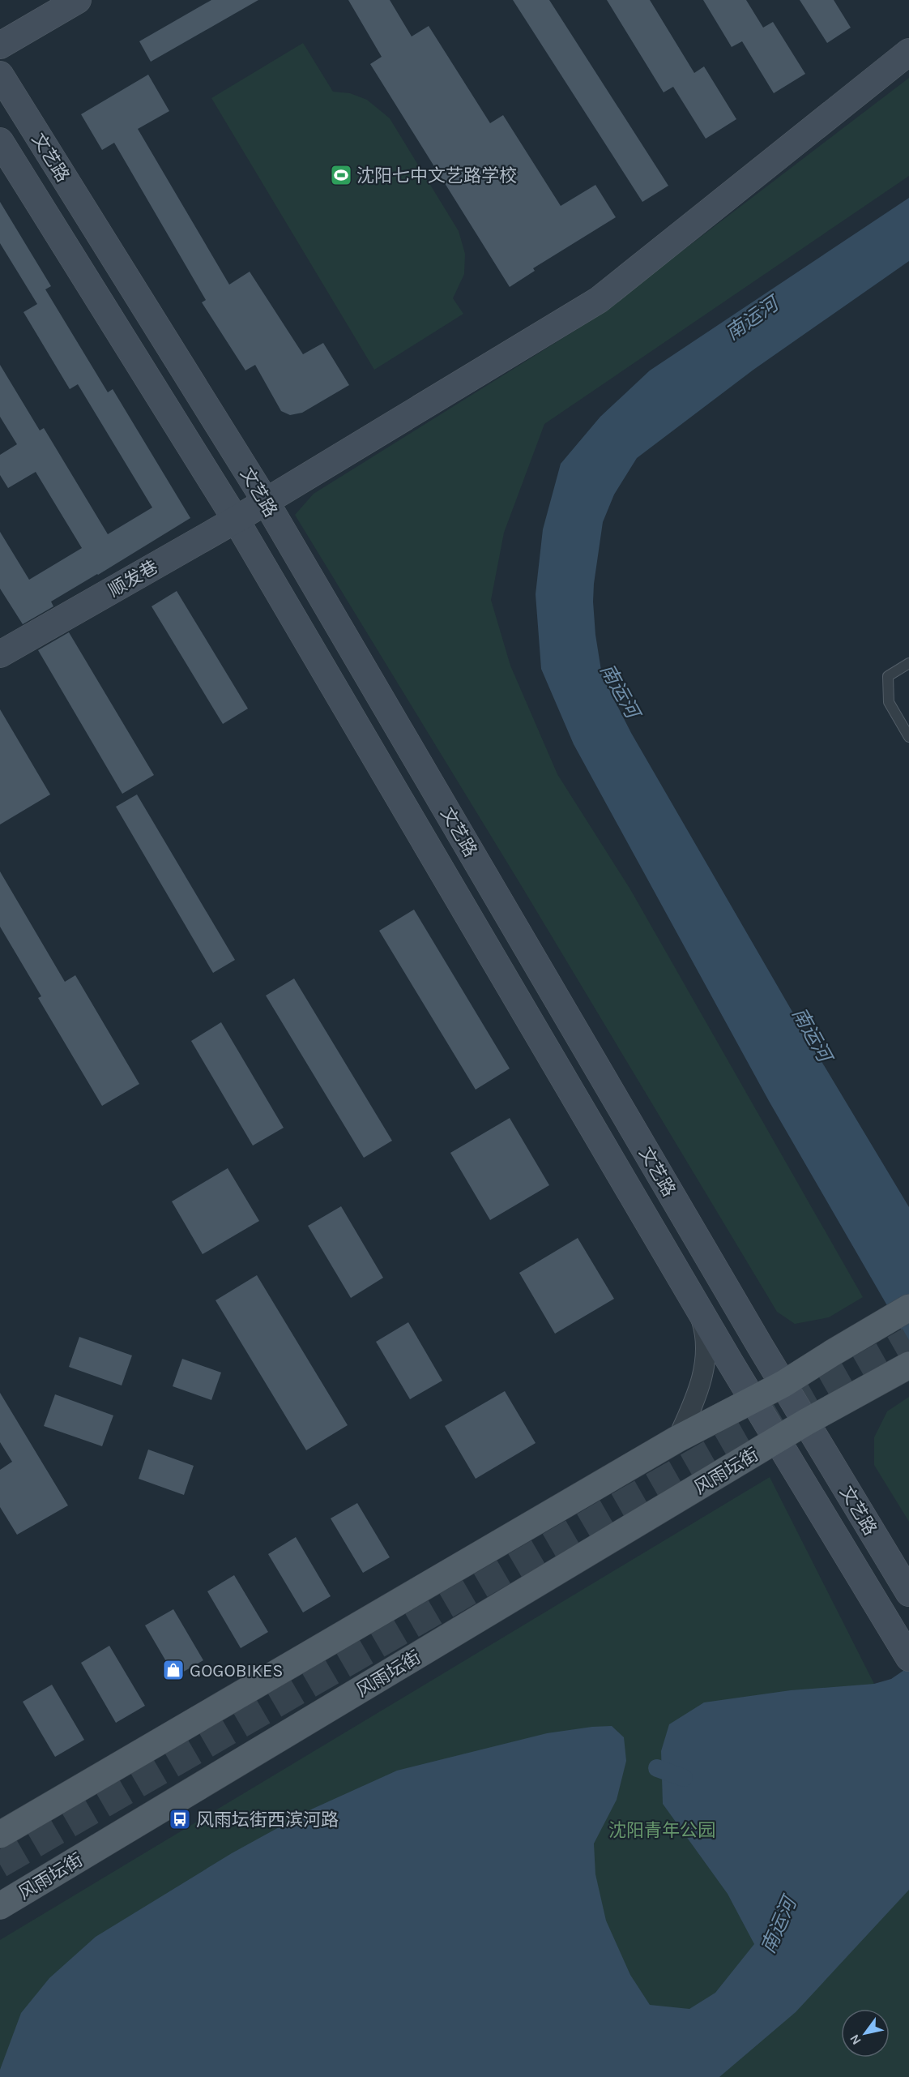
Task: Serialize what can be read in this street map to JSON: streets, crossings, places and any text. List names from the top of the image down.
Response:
{
  "streets": {
    "main road": ["文艺路", "顺发巷", "风雨坛街"]
  },
  "crossings": [
    ["文艺路", "顺发巷"],
    ["文艺路", "风雨坛街"]
  ],
  "water": ["南运河"],
  "parks": ["沈阳青年公园"],
  "places": {
    "sports": ["沈阳七中文艺路学校"],
    "shop": ["GOGOBIKES"],
    "bus stop": ["风雨坛街西滨河路"]
  },
  "north": "bottom left"
}
